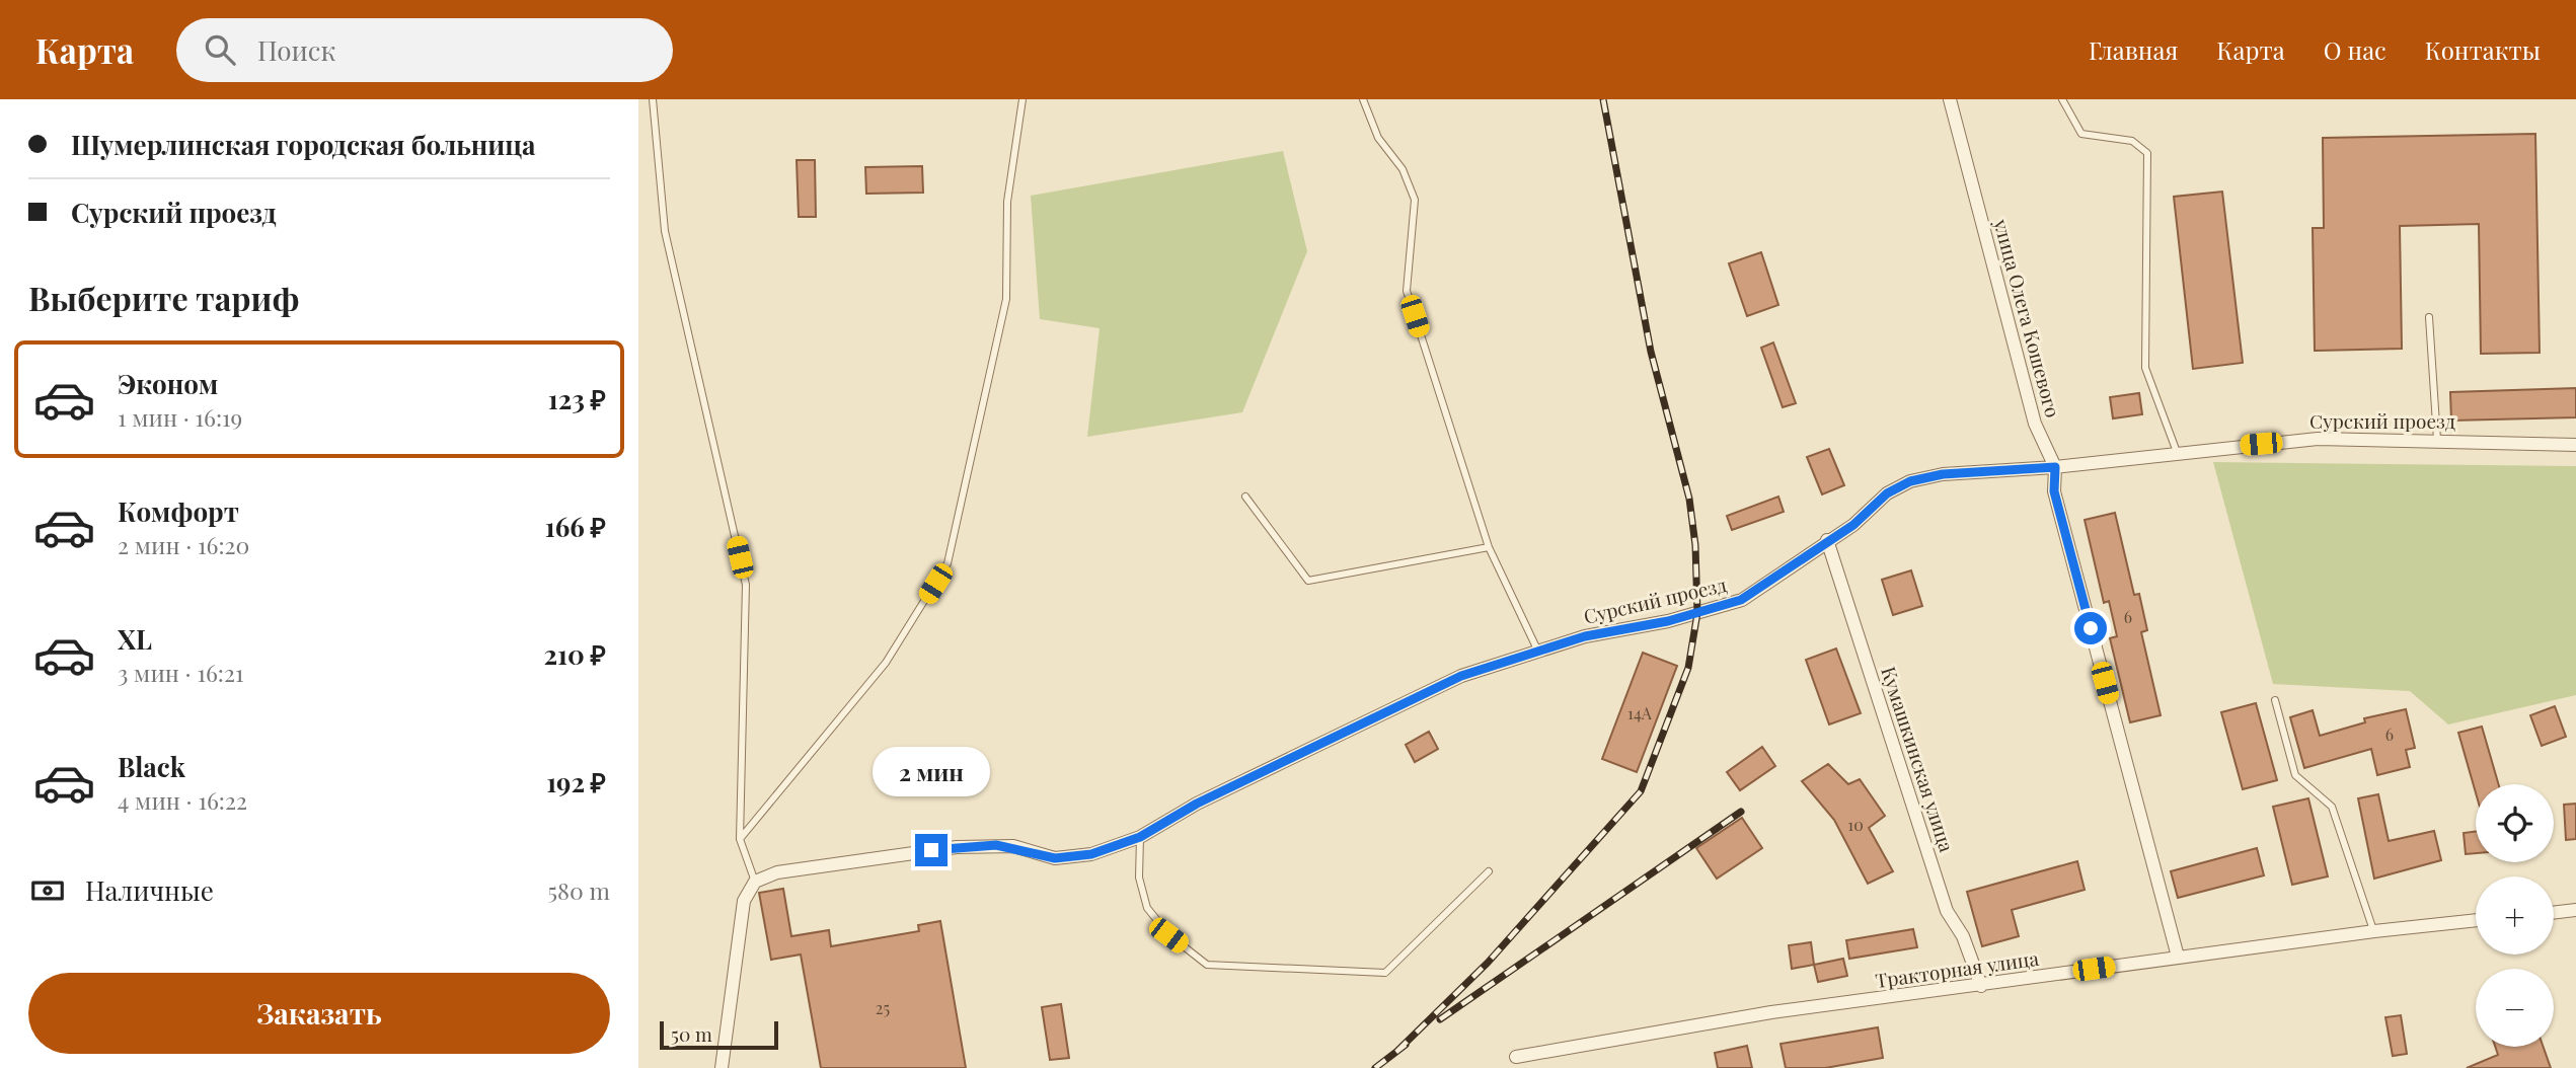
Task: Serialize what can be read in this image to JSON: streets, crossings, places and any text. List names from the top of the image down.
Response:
{
  "streets": {
    "street": [
      "улица Олега Кошевого",
      "Сурский проезд",
      "Кумашкинская улица",
      "Тракторная улица"
    ]
  },
  "crossings": [
    ["улица Олега Кошевого", "Сурский проезд"],
    ["улица Олега Кошевого", "Тракторная улица"],
    ["Сурский проезд", "Кумашкинская улица"],
    ["Кумашкинская улица", "Тракторная улица"]
  ],
  "house_numbers": [
    "6",
    "14А",
    "6",
    "10",
    "25"
  ],
  "scale_bar": "50 m",
  "page": {
    "header": "Карта",
    "search": "Поиск",
    "nav": [
      "Главная",
      "Карта",
      "О нас",
      "Контакты"
    ],
    "banner": ["Шумерлинская городская больница", "Сурский проезд"],
    "heading": "Выберите тариф",
    "list": [
      {
        "name": "Эконом",
        "note": "1 мин · 16:19",
        "value": "123 ₽"
      },
      {
        "name": "Комфорт",
        "note": "2 мин · 16:20",
        "value": "166 ₽"
      },
      {
        "name": "XL",
        "note": "3 мин · 16:21",
        "value": "210 ₽"
      },
      {
        "name": "Black",
        "note": "4 мин · 16:22",
        "value": "192 ₽"
      }
    ],
    "bubble": "2 мин",
    "map_buttons": ["+", "−"],
    "pay": ["Наличные", "580 m"],
    "buttons": "Заказать",
    "scale": "50 m"
  }
}
